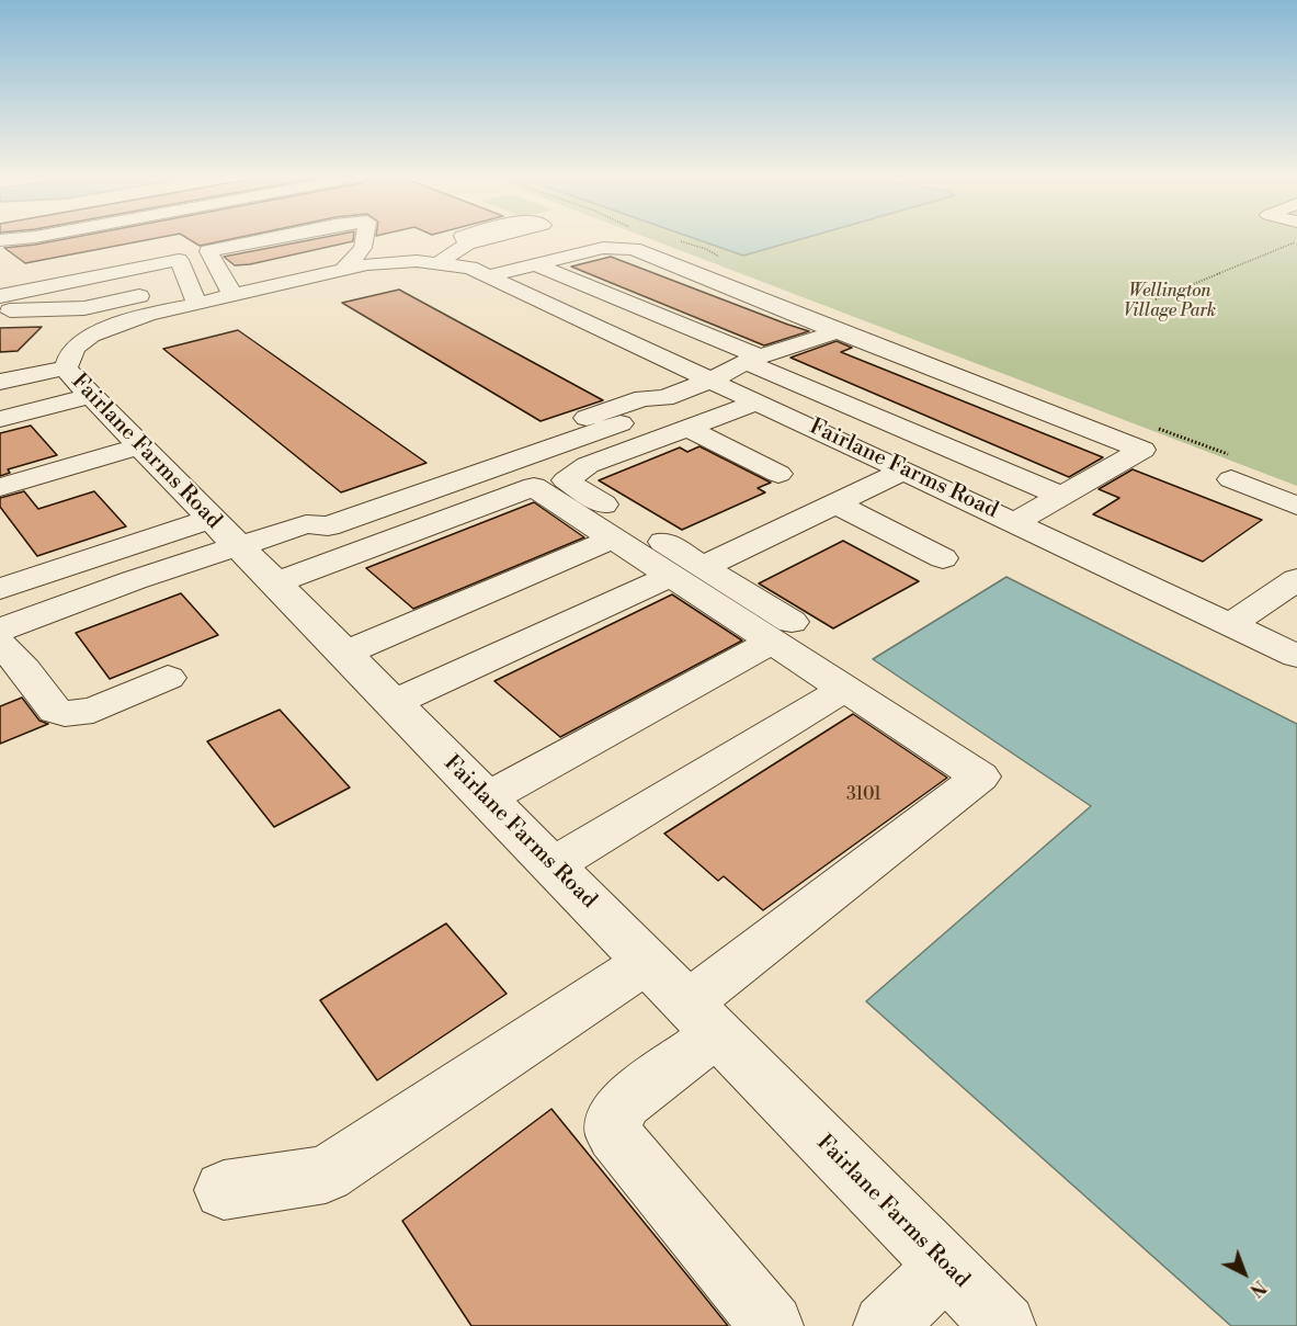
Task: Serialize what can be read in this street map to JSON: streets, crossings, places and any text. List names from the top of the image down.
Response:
{
  "streets": {
    "street": ["Fairlane Farms Road"]
  },
  "parks": ["Wellington Village Park"],
  "house_numbers": ["3101"],
  "north": "bottom right"
}
